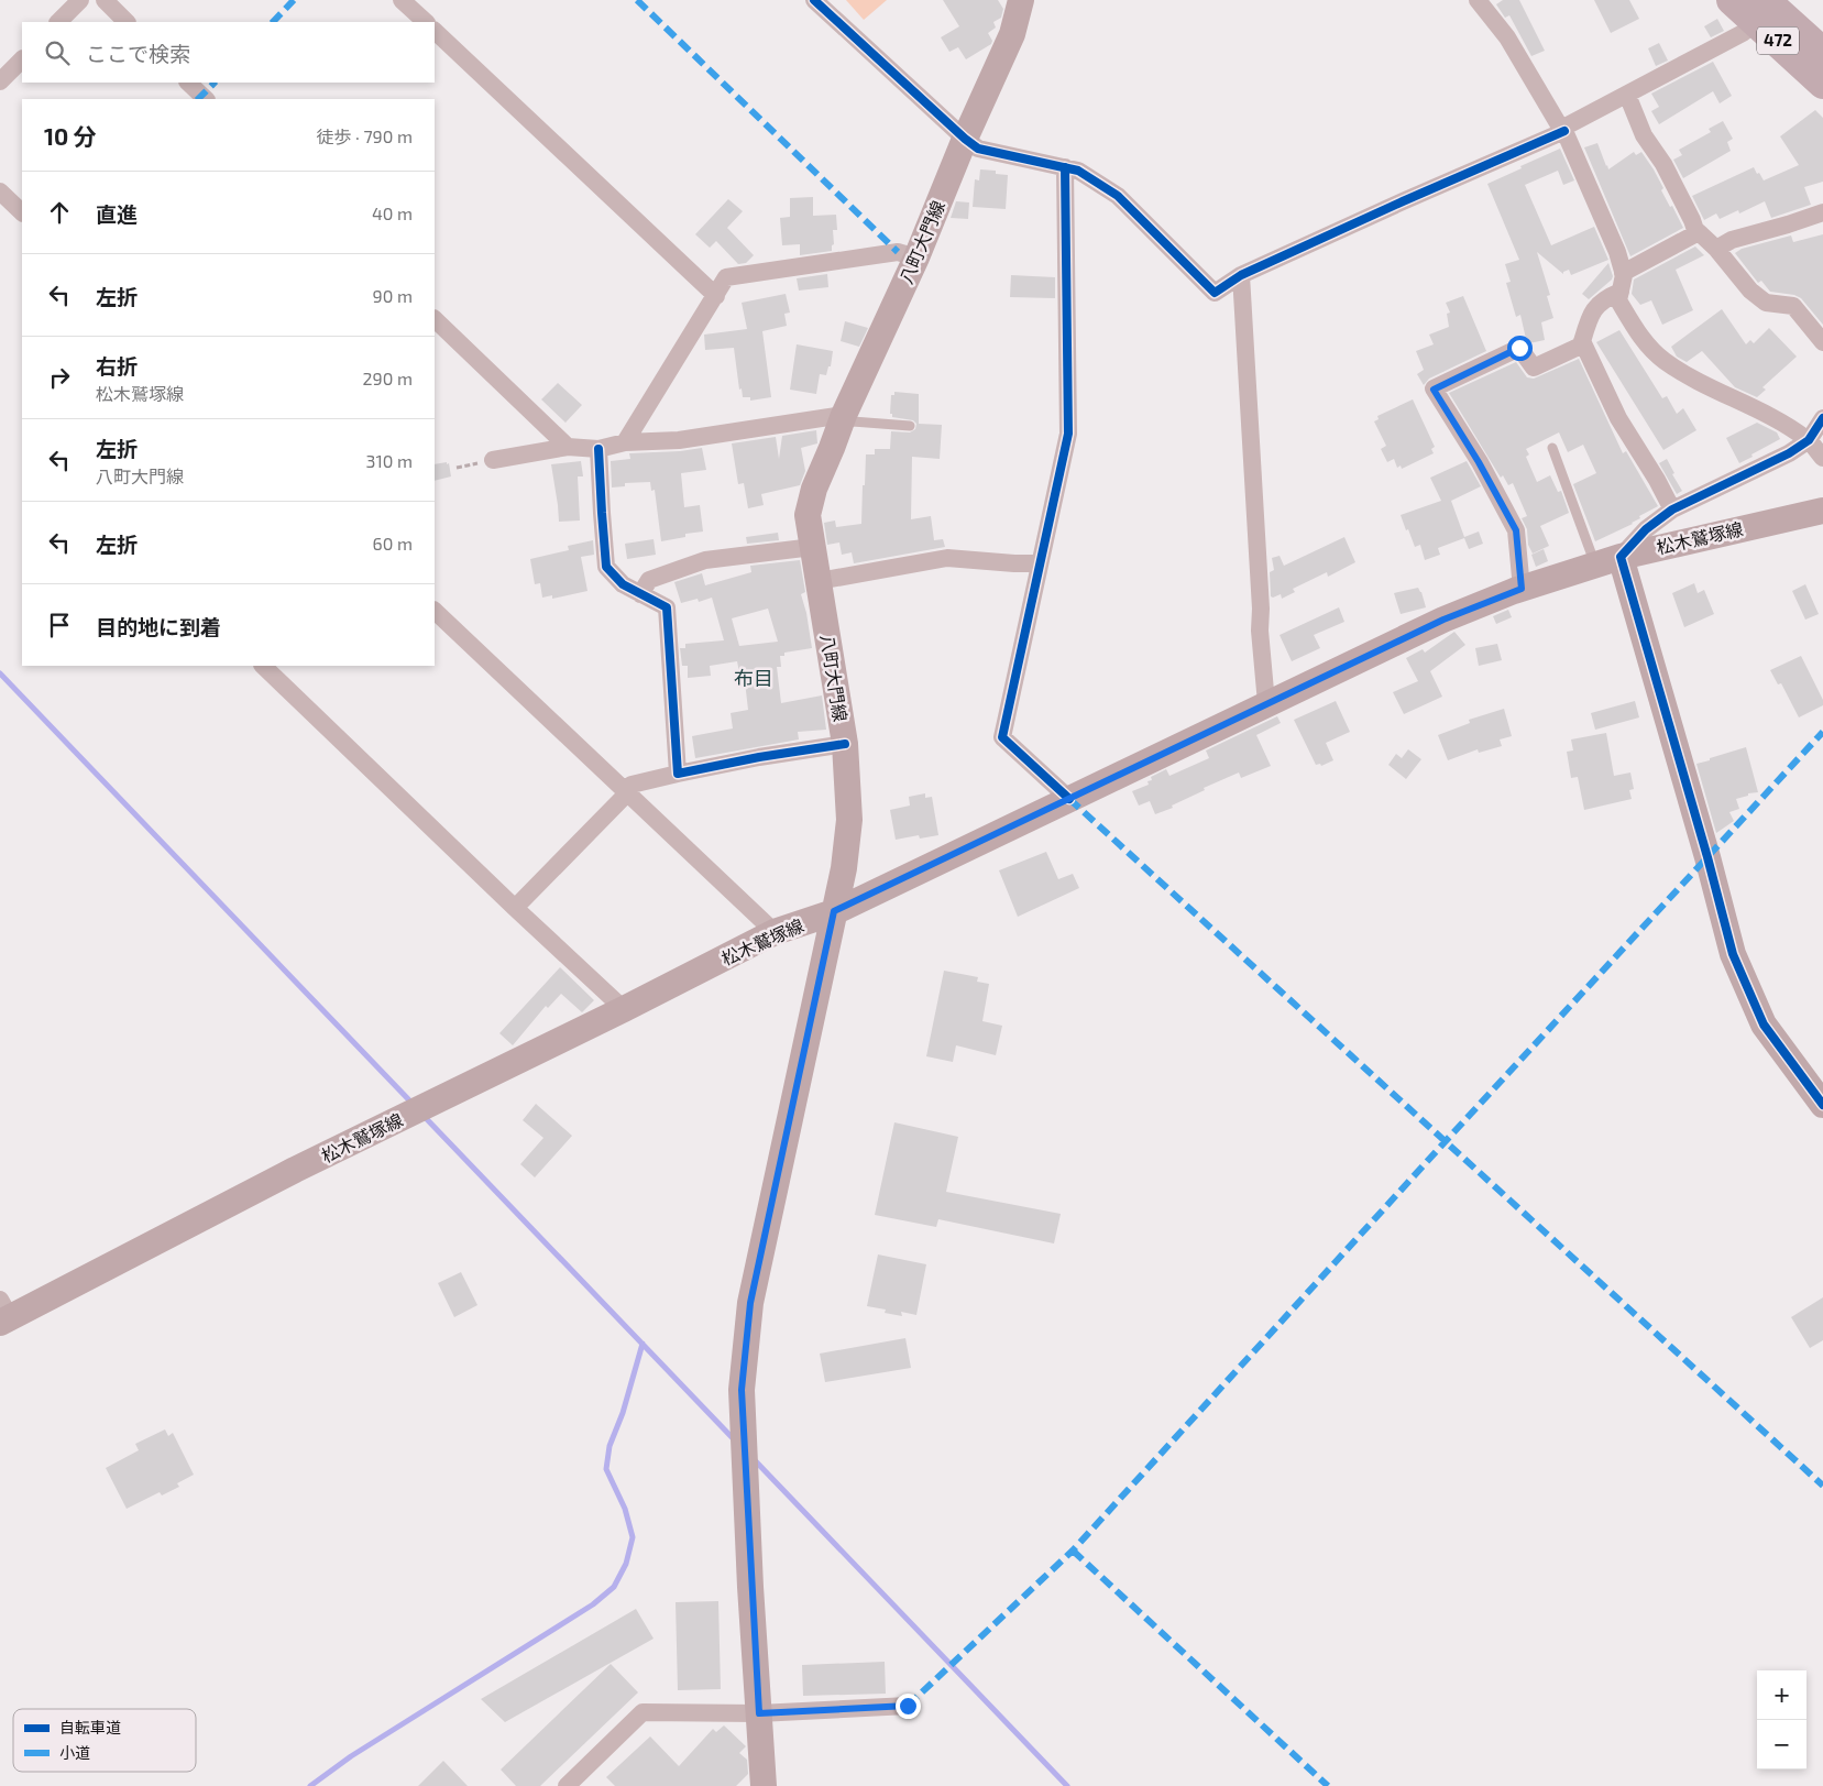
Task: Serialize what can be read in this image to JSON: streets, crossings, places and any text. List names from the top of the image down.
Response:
{
  "streets": {
    "highway": ["472"],
    "main road": ["八町大門線", "松木鷲塚線"]
  },
  "crossings": [
    ["八町大門線", "松木鷲塚線"]
  ],
  "districts": ["布目"],
  "legend": ["自転車道", "小道"],
  "page": {
    "search": "ここで検索",
    "heading": ["10 分", "徒歩 · 790 m"],
    "list": [
      ["直進", "40 m"],
      ["左折", "90 m"],
      ["右折", "松木鷲塚線", "290 m"],
      ["左折", "八町大門線", "310 m"],
      ["左折", "60 m"],
      "目的地に到着"
    ],
    "map_buttons": ["+", "−"]
  }
}
